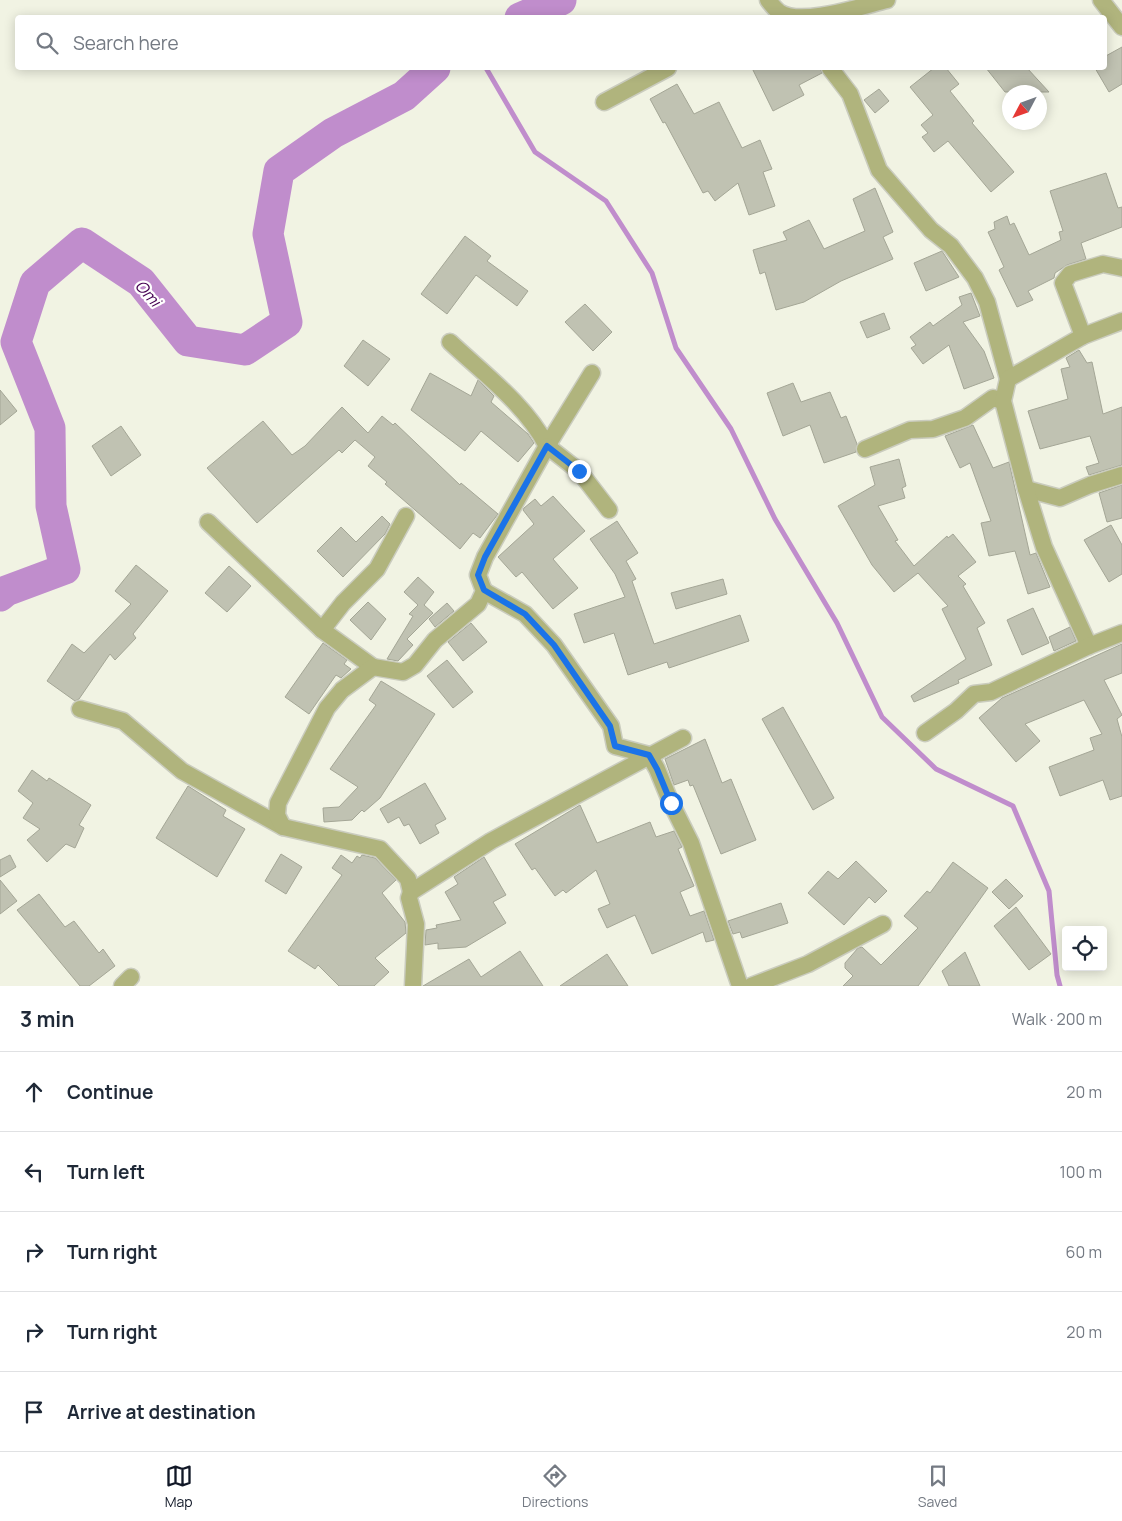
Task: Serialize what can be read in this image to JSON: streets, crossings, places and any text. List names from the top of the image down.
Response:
{
  "water": ["Omi"],
  "north": "bottom left",
  "page": {
    "search": "Search here",
    "heading": ["3 min", "Walk · 200 m"],
    "list": [
      ["Continue", "20 m"],
      ["Turn left", "100 m"],
      ["Turn right", "60 m"],
      ["Turn right", "20 m"],
      "Arrive at destination"
    ],
    "nav": ["Map", "Directions", "Saved"]
  }
}
